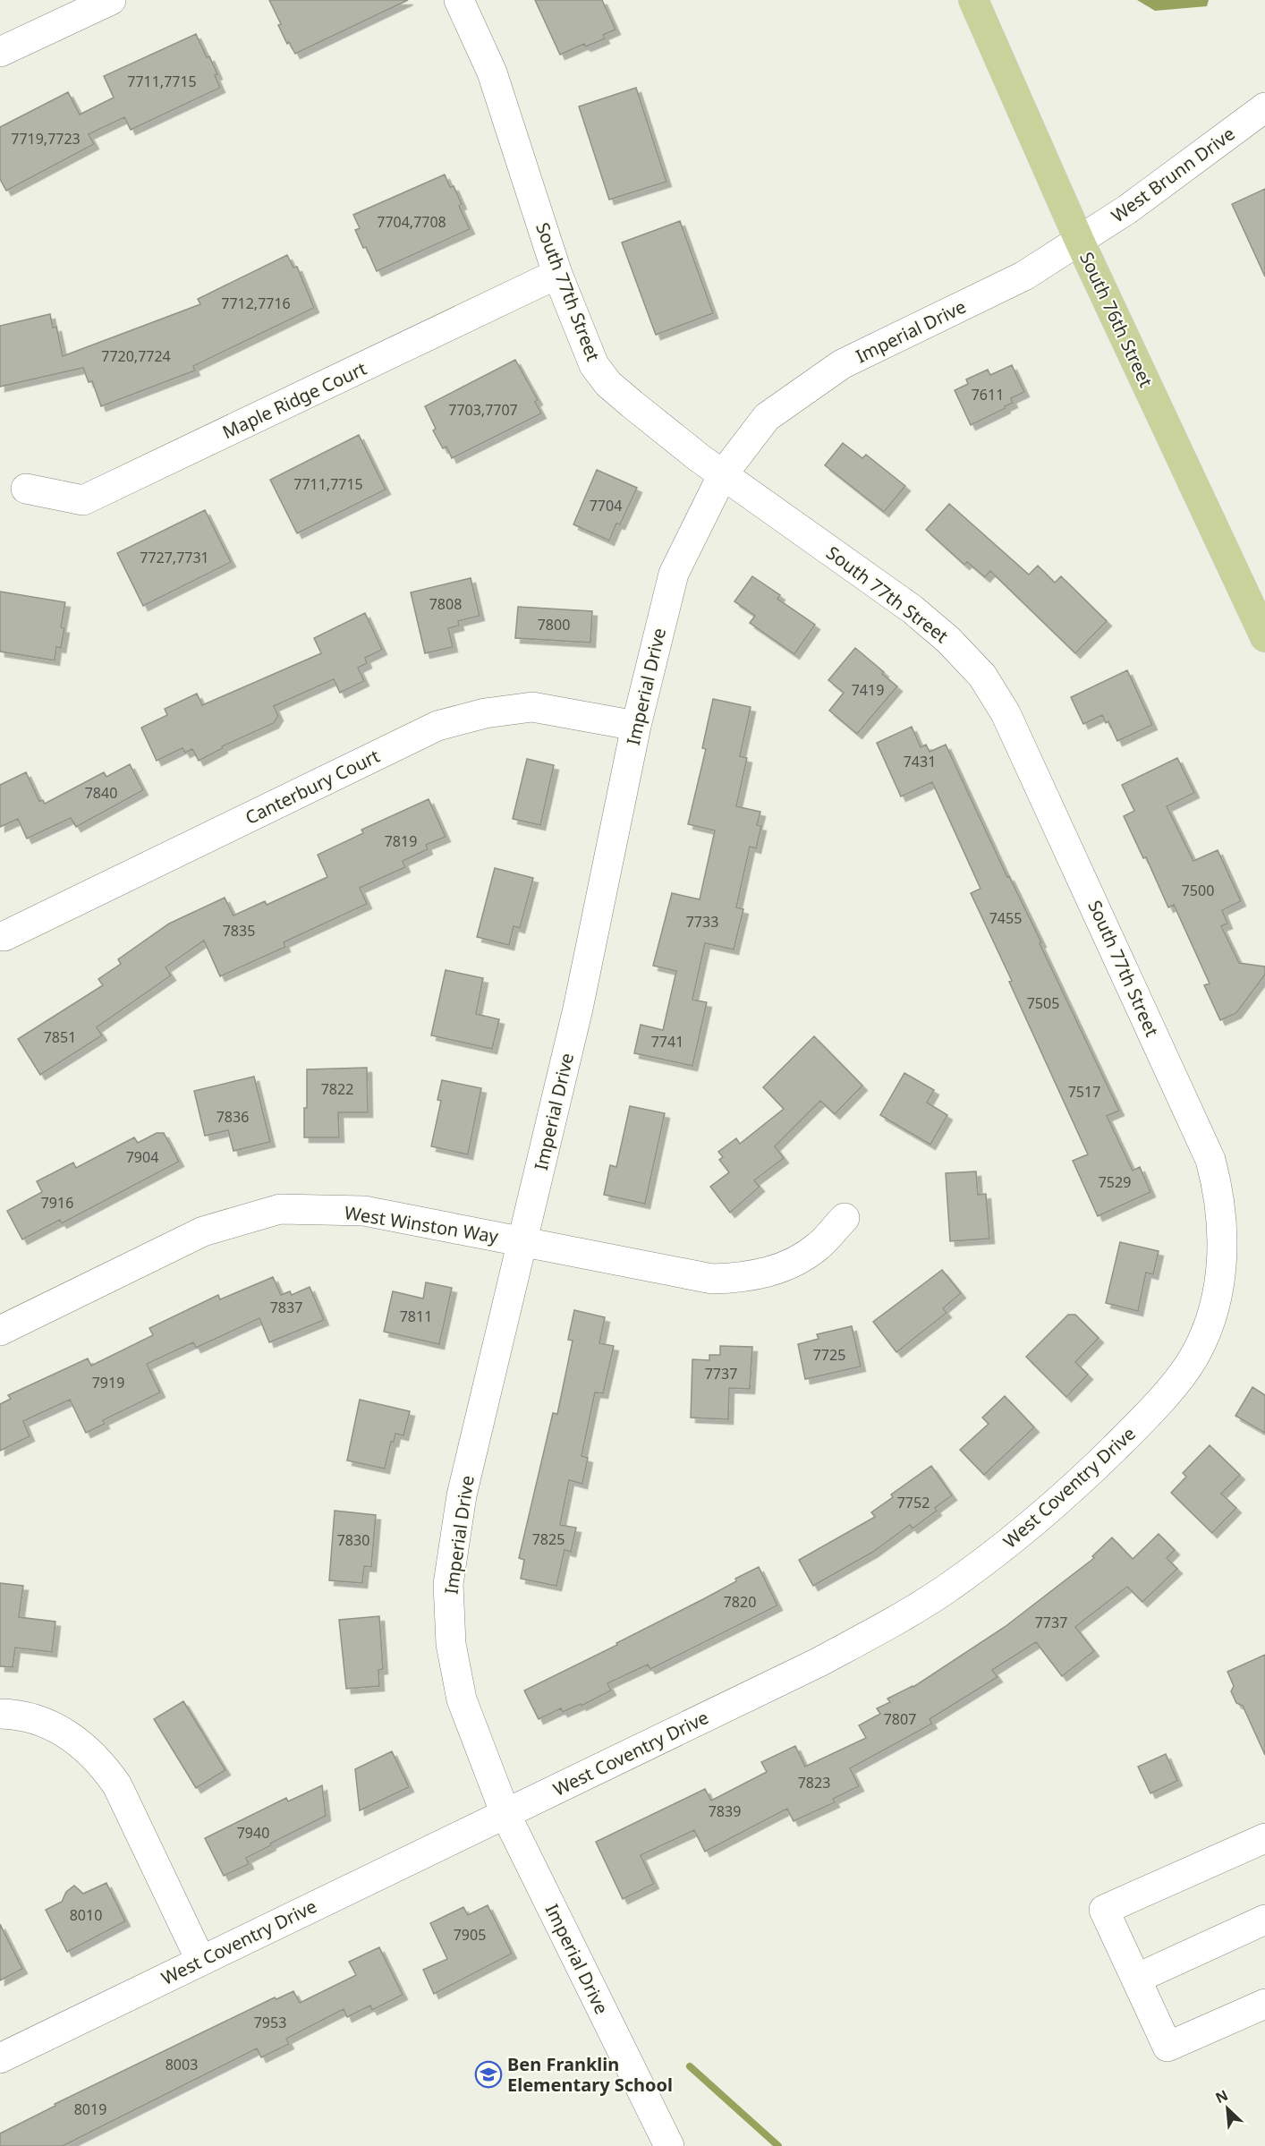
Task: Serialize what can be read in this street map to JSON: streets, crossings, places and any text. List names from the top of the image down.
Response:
{
  "streets": {
    "main road": ["South 76th Street"],
    "street": [
      "West Brunn Drive",
      "South 77th Street",
      "Imperial Drive",
      "Maple Ridge Court",
      "Canterbury Court",
      "West Winston Way",
      "West Coventry Drive"
    ]
  },
  "crossings": [
    ["West Brunn Drive", "South 76th Street"],
    ["West Brunn Drive", "Imperial Drive"],
    ["South 77th Street", "Imperial Drive"],
    ["South 77th Street", "Maple Ridge Court"],
    ["South 77th Street", "West Coventry Drive"],
    ["South 76th Street", "Imperial Drive"],
    ["Imperial Drive", "Canterbury Court"],
    ["Imperial Drive", "West Winston Way"],
    ["Imperial Drive", "West Coventry Drive"]
  ],
  "places": {
    "school or university": ["Ben Franklin Elementary School"]
  },
  "house_numbers": [
    "7711,7715",
    "7719,7723",
    "7704,7708",
    "7712,7716",
    "7720,7724",
    "7611",
    "7703,7707",
    "7711,7715",
    "7704",
    "7727,7731",
    "7808",
    "7800",
    "7419",
    "7431",
    "7840",
    "7819",
    "7500",
    "7455",
    "7733",
    "7835",
    "7505",
    "7851",
    "7741",
    "7822",
    "7517",
    "7836",
    "7904",
    "7529",
    "7916",
    "7837",
    "7811",
    "7725",
    "7737",
    "7919",
    "7752",
    "7825",
    "7830",
    "7820",
    "7737",
    "7807",
    "7823",
    "7839",
    "7940",
    "8010",
    "7905",
    "7953",
    "8003",
    "8019"
  ],
  "north": "top left"
}
